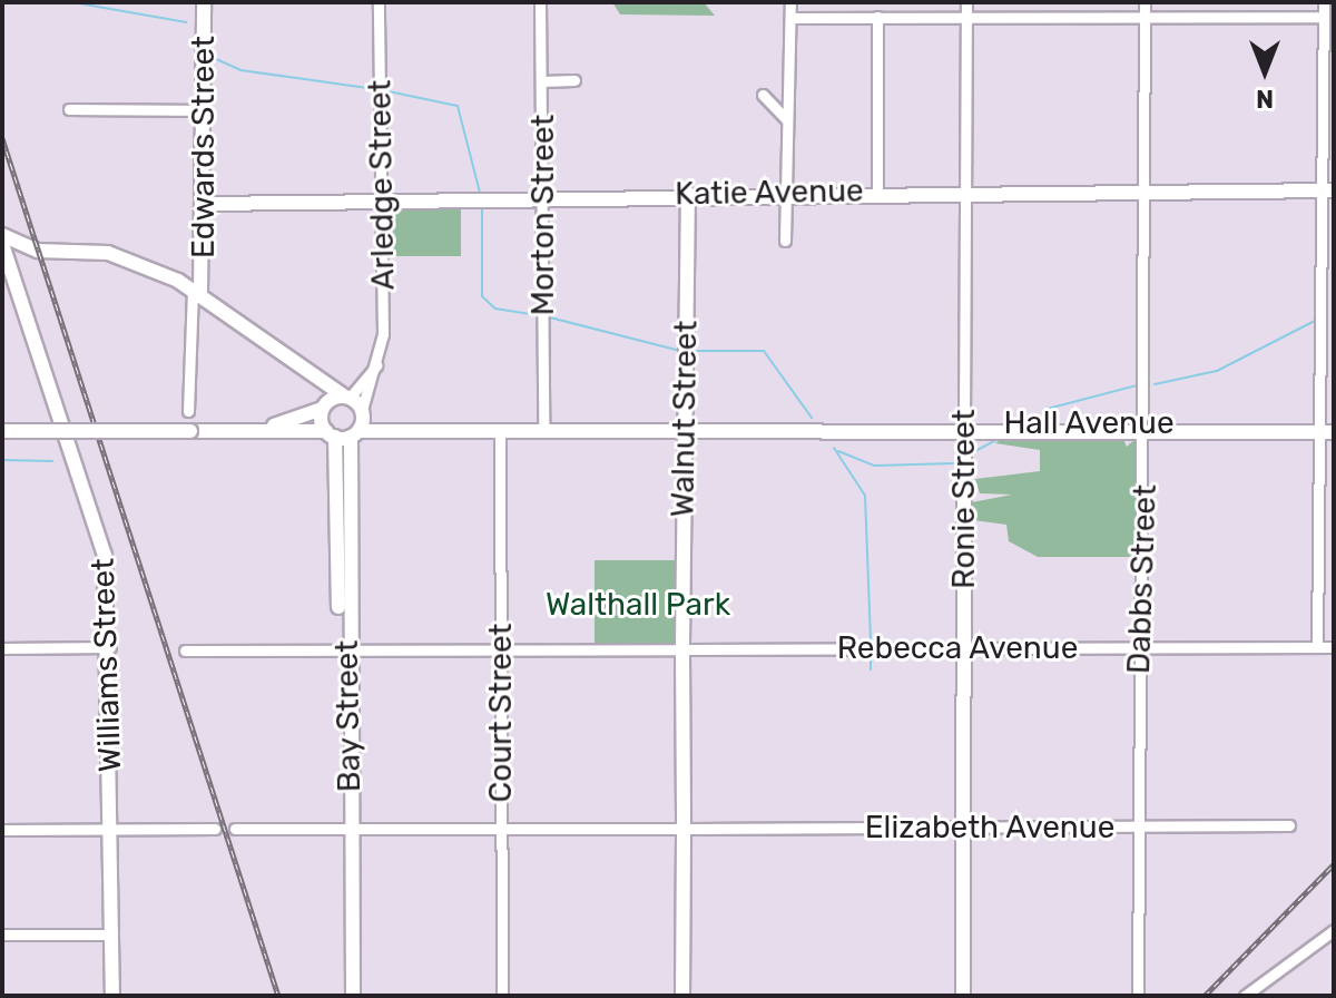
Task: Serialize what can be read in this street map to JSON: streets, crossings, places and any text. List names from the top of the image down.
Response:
{
  "streets": {
    "street": [
      "Edwards Street",
      "Arledge Street",
      "Katie Avenue",
      "Morton Street",
      "Walnut Street",
      "Hall Avenue",
      "Ronie Street",
      "Dabbs Street",
      "Rebecca Avenue",
      "Williams Street",
      "Court Street",
      "Bay Street",
      "Elizabeth Avenue"
    ]
  },
  "crossings": [
    ["Edwards Street", "Katie Avenue"],
    ["Arledge Street", "Katie Avenue"],
    ["Arledge Street", "Hall Avenue"],
    ["Arledge Street", "Bay Street"],
    ["Katie Avenue", "Morton Street"],
    ["Katie Avenue", "Walnut Street"],
    ["Katie Avenue", "Ronie Street"],
    ["Katie Avenue", "Dabbs Street"],
    ["Morton Street", "Hall Avenue"],
    ["Walnut Street", "Hall Avenue"],
    ["Walnut Street", "Rebecca Avenue"],
    ["Walnut Street", "Elizabeth Avenue"],
    ["Hall Avenue", "Ronie Street"],
    ["Hall Avenue", "Dabbs Street"],
    ["Hall Avenue", "Court Street"],
    ["Hall Avenue", "Bay Street"],
    ["Ronie Street", "Rebecca Avenue"],
    ["Ronie Street", "Elizabeth Avenue"],
    ["Dabbs Street", "Rebecca Avenue"],
    ["Dabbs Street", "Elizabeth Avenue"],
    ["Rebecca Avenue", "Court Street"],
    ["Rebecca Avenue", "Bay Street"],
    ["Court Street", "Elizabeth Avenue"],
    ["Bay Street", "Elizabeth Avenue"]
  ],
  "parks": ["Walthall Park"],
  "north": "bottom"
}
